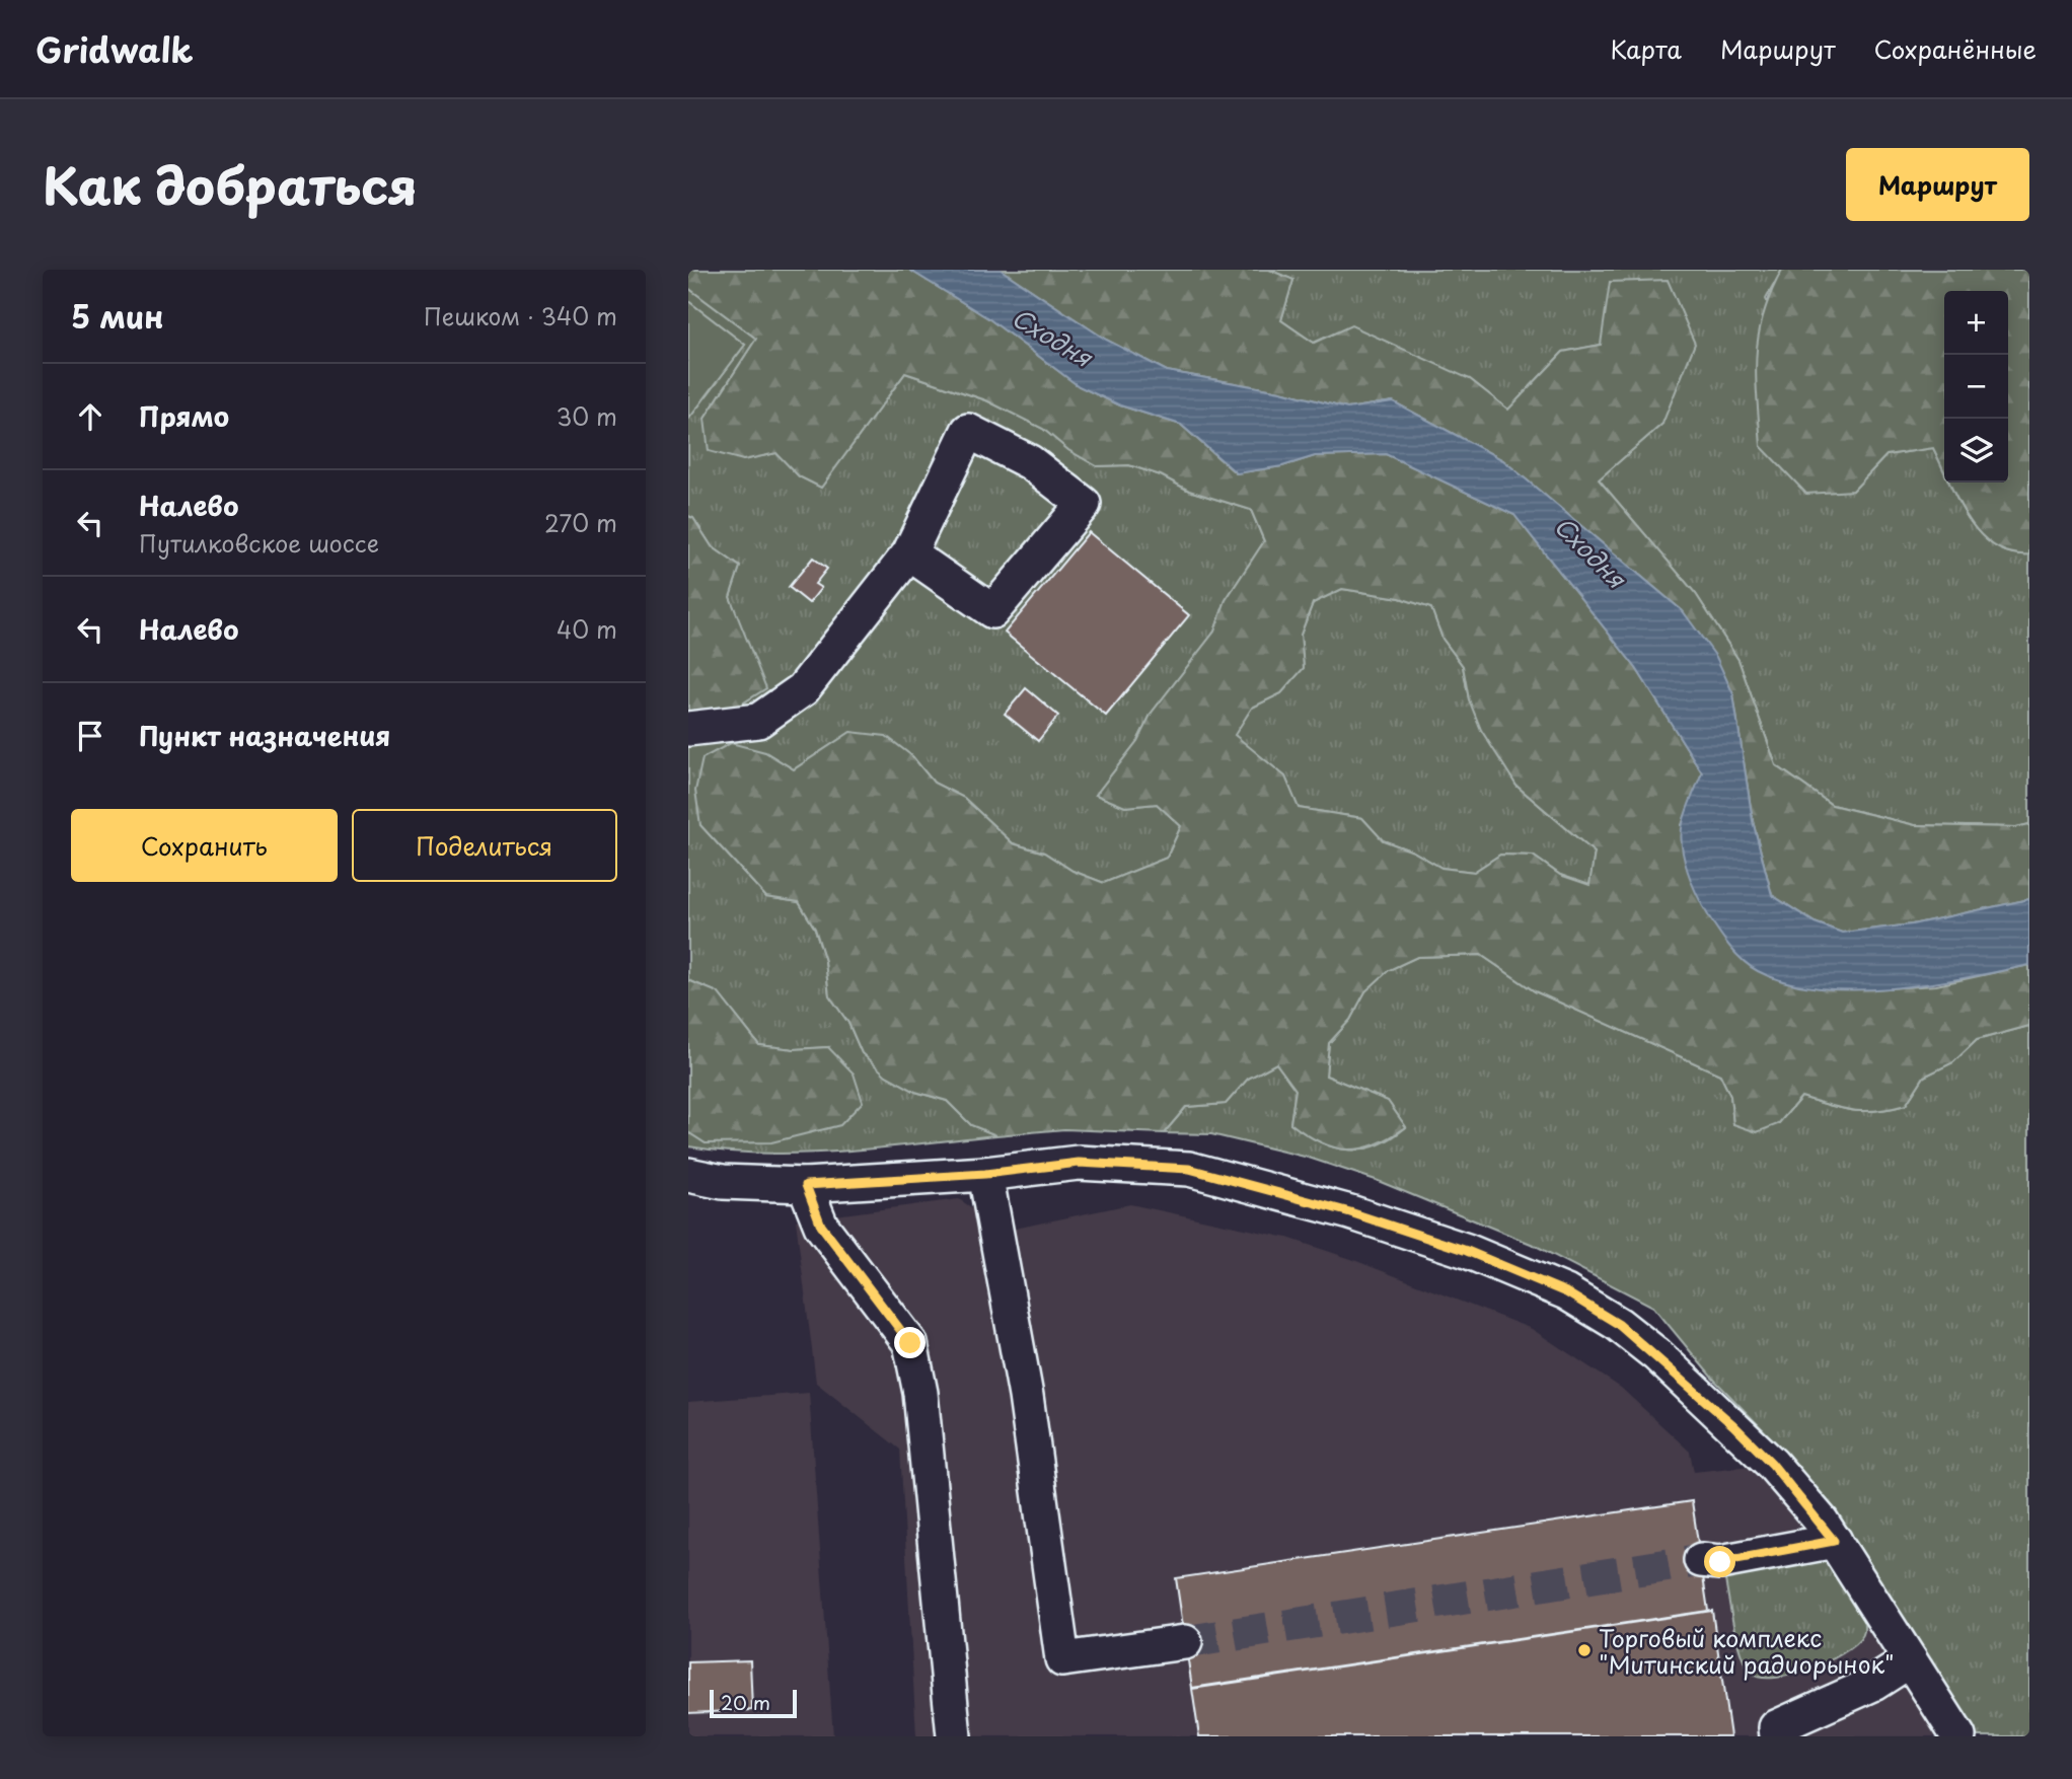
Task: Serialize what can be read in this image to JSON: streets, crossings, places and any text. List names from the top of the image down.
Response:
{
  "water": ["Сходня"],
  "places": ["Торговый комплекс \"Митинский радиорынок\""],
  "scale_bar": "20 m",
  "page": {
    "header": "Gridwalk",
    "nav": ["Карта", "Маршрут", "Сохранённые"],
    "title": "Как добраться",
    "buttons": [
      "Маршрут",
      ["Сохранить", "Поделиться"]
    ],
    "heading": ["5 мин", "Пешком · 340 m"],
    "map_buttons": ["+", "−"],
    "list": [
      ["Прямо", "30 m"],
      ["Налево", "Путилковское шоссе", "270 m"],
      ["Налево", "40 m"],
      "Пункт назначения"
    ],
    "scale": "20 m"
  }
}
